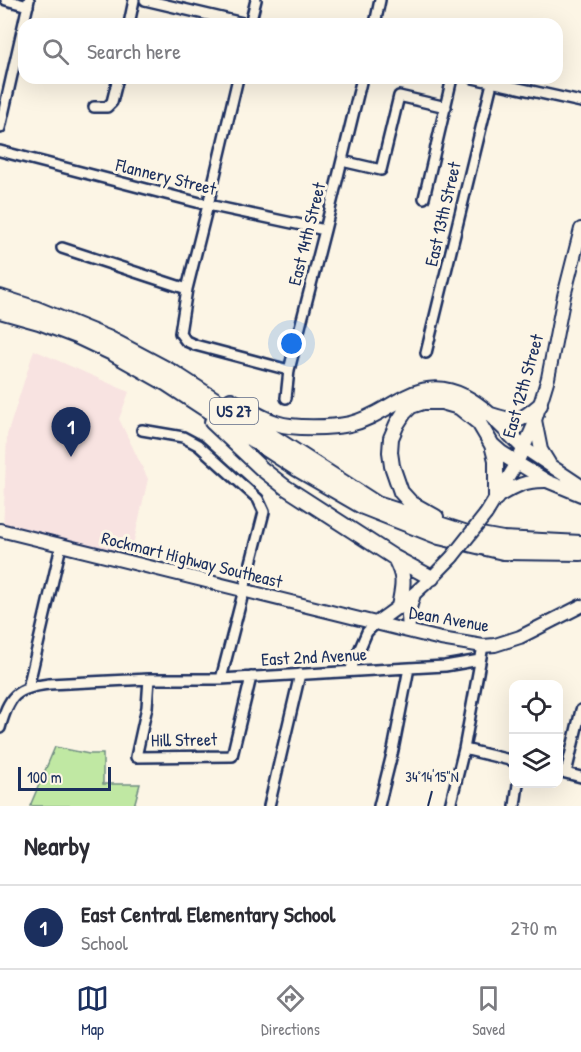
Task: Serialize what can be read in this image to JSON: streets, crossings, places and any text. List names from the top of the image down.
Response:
{
  "streets": {
    "highway": ["US 27"],
    "main road": ["East 12th Street", "Rockmart Highway Southeast", "Dean Avenue"],
    "street": [
      "Flannery Street",
      "East 13th Street",
      "East 14th Street",
      "East 2nd Avenue",
      "Hill Street"
    ]
  },
  "crossings": [
    ["Flannery Street", "East 14th Street"],
    ["East 12th Street", "Rockmart Highway Southeast"],
    ["East 12th Street", "Dean Avenue"],
    ["East 12th Street", "East 2nd Avenue"],
    ["Rockmart Highway Southeast", "Dean Avenue"],
    ["East 2nd Avenue", "Hill Street"]
  ],
  "scale_bar": "100 m",
  "page": {
    "search": "Search here",
    "pins": "1",
    "scale": "100 m",
    "heading": "Nearby",
    "list": [
      {
        "mark": "1",
        "name": "East Central Elementary School",
        "note": "School",
        "value": "270 m"
      }
    ],
    "nav": ["Map", "Directions", "Saved"]
  },
  "coordinates": ["34°14'15\"N"]
}
